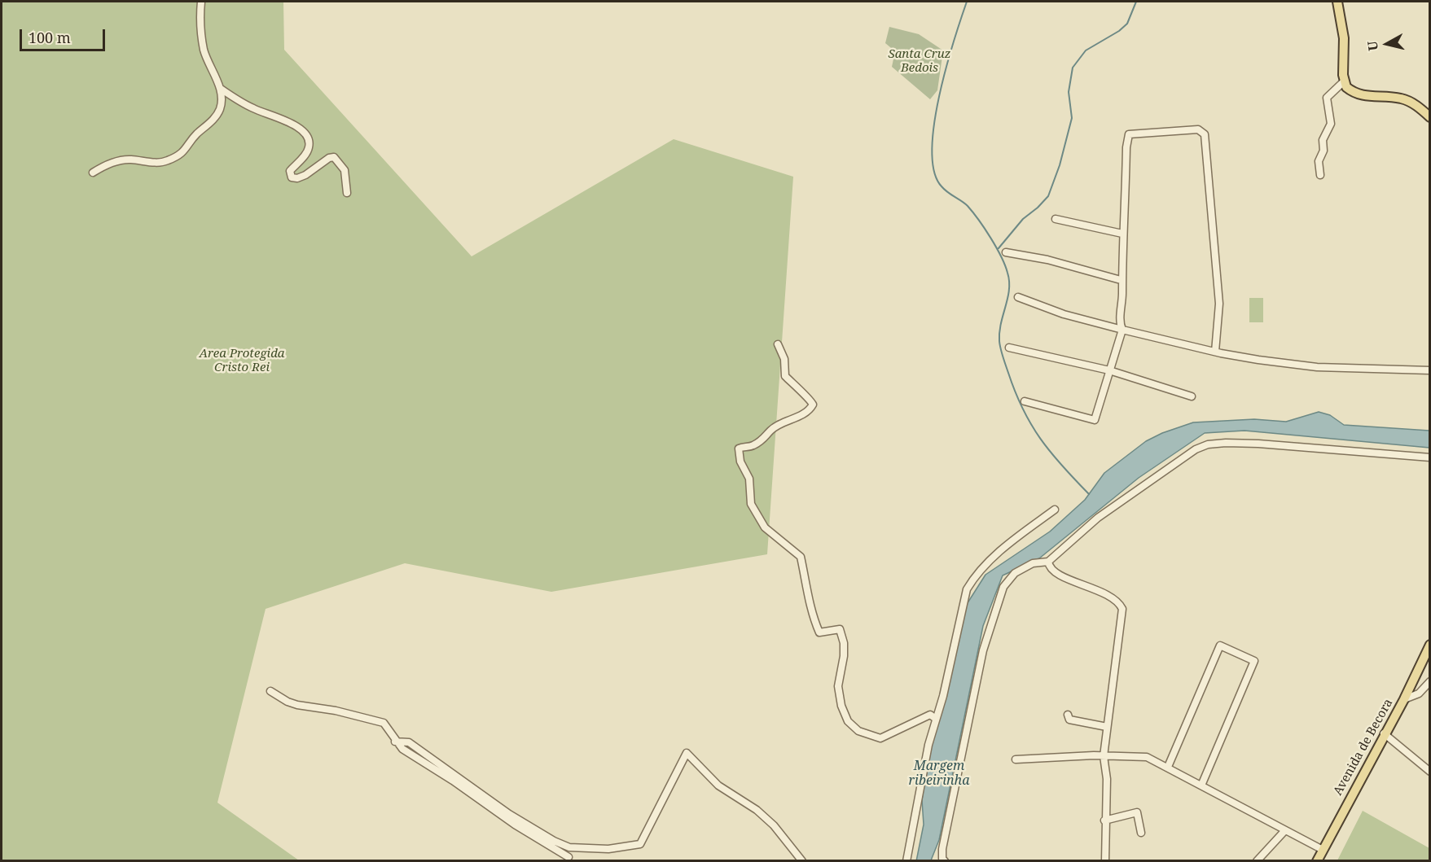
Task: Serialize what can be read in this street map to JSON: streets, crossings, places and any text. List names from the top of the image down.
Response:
{
  "streets": {
    "main road": ["Avenida de Becora"]
  },
  "water": ["Margem ribeirinha"],
  "parks": ["Santa Cruz Bedois", "Area Protegida Cristo Rei"],
  "scale_bar": "100 m",
  "north": "left"
}
